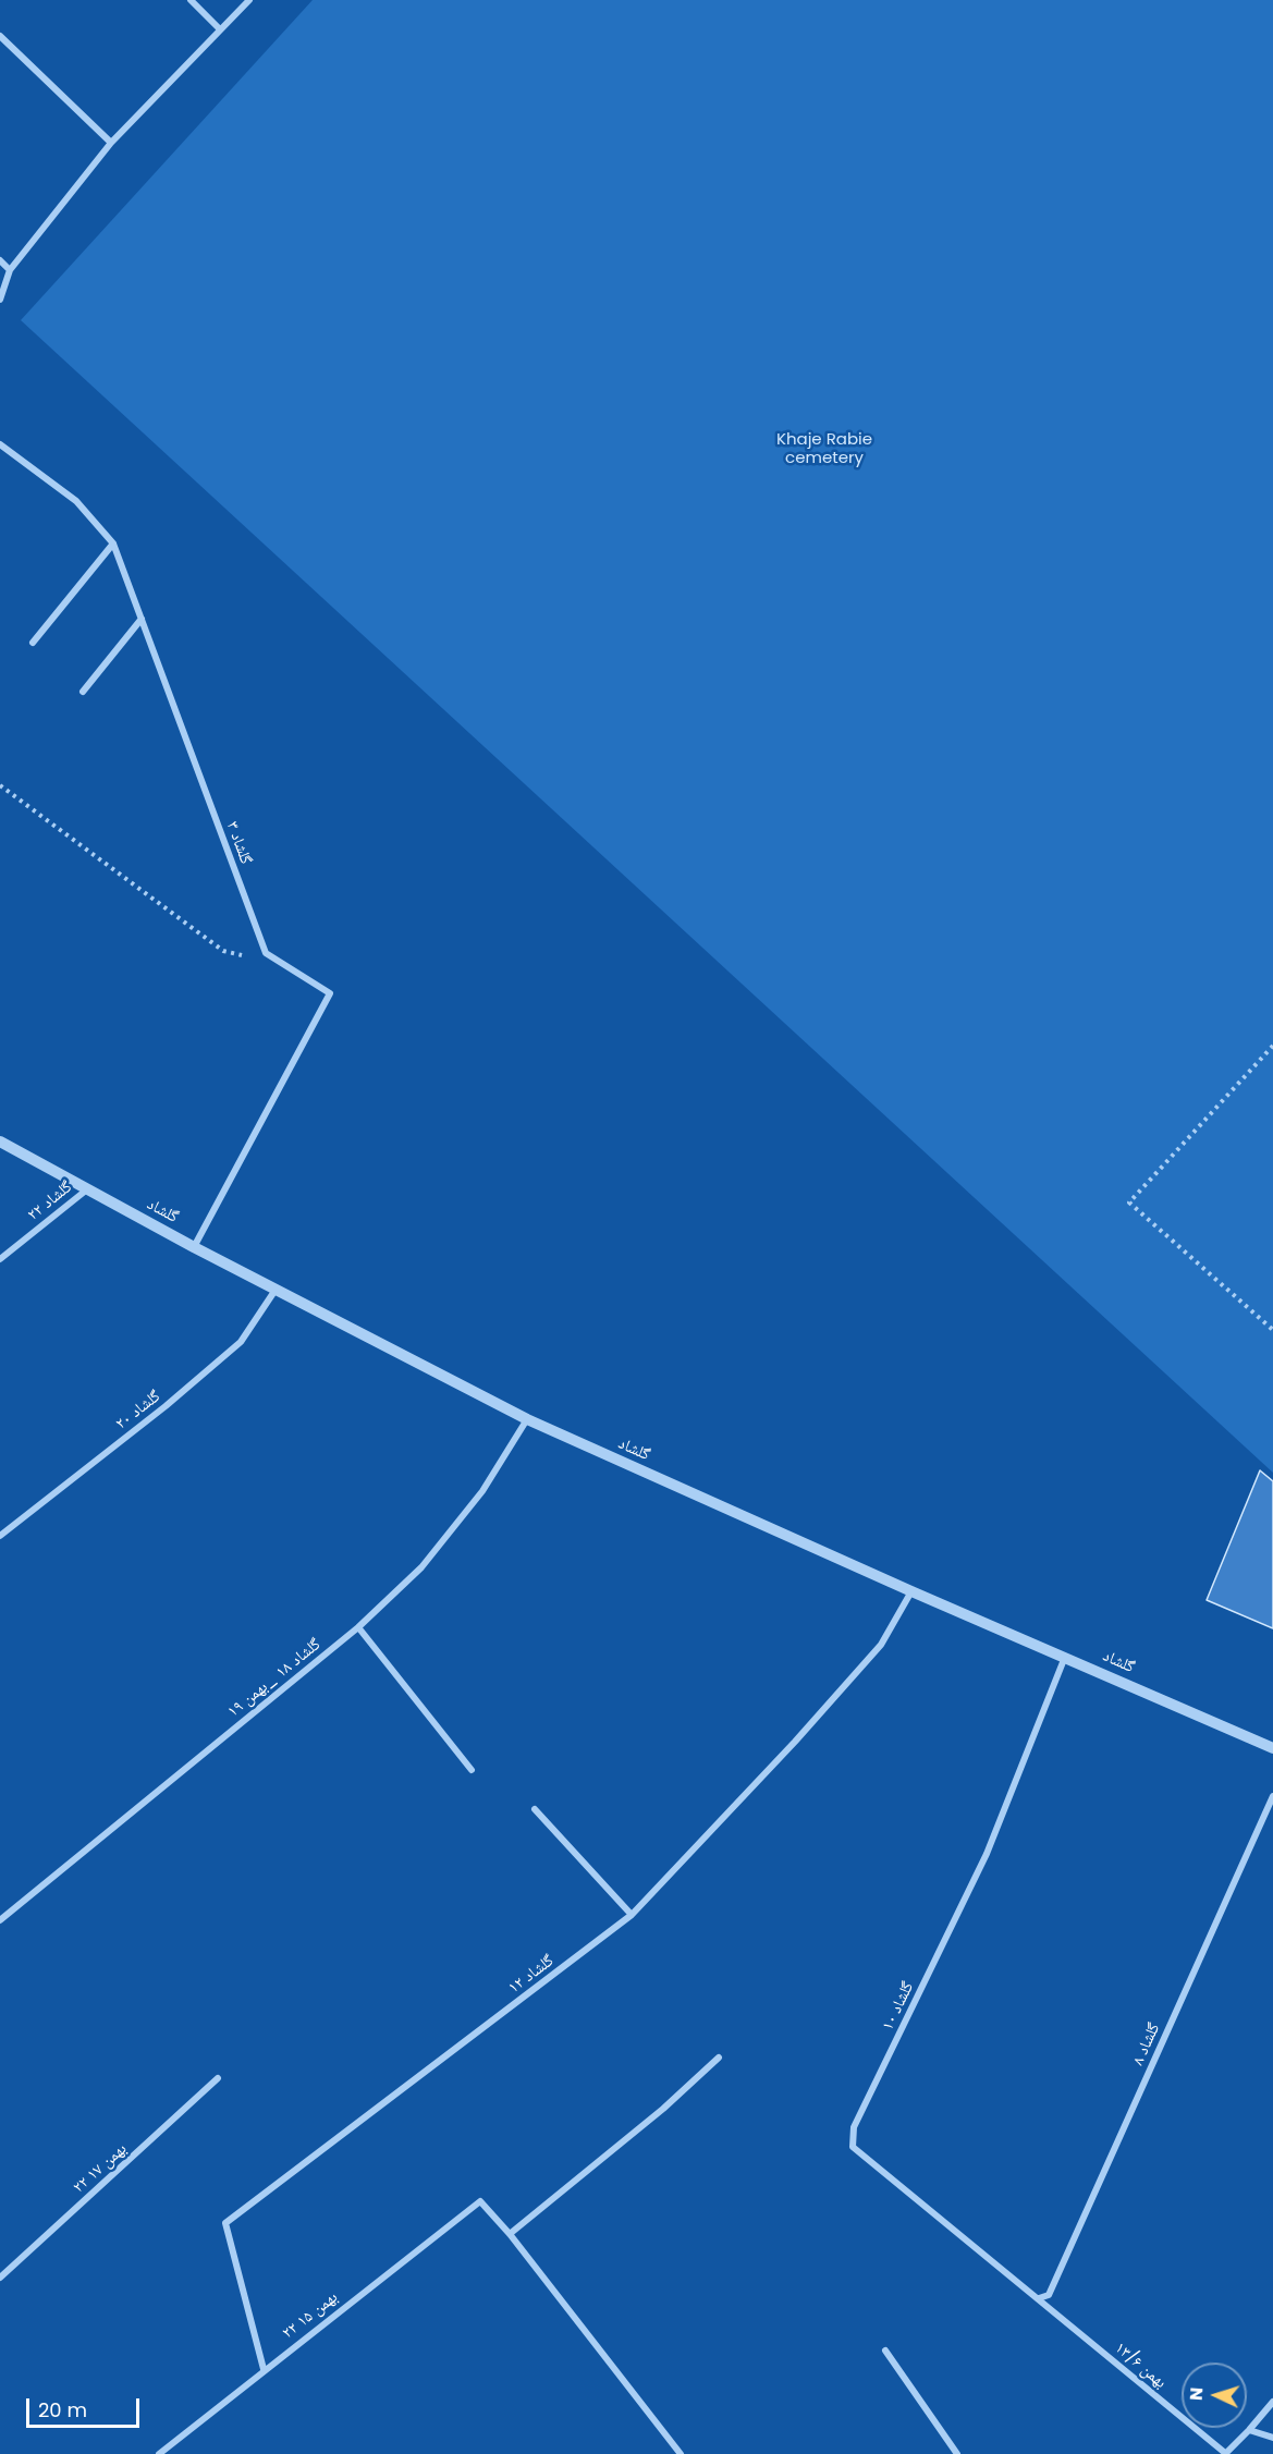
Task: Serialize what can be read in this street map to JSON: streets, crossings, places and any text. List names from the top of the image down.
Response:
{
  "streets": {
    "street": [
      "گلشاد ۳",
      "گلشاد ۲۲",
      "گلشاد",
      "گلشاد ۲۰",
      "گلشاد ۱۸ _بهمن ۱۹",
      "گلشاد ۱۲",
      "گلشاد ۱۰",
      "گلشاد ۸",
      "۲۲ بهمن ۱۷",
      "۲۲ بهمن ۱۵",
      "بهمن ۱۳/۶"
    ]
  },
  "crossings": [
    ["گلشاد ۲۲", "گلشاد"],
    ["گلشاد", "گلشاد ۲۰"],
    ["گلشاد", "گلشاد ۱۸ _بهمن ۱۹"],
    ["گلشاد", "گلشاد ۱۲"],
    ["گلشاد", "گلشاد ۱۰"],
    ["گلشاد ۱۲", "۲۲ بهمن ۱۵"],
    ["گلشاد ۱۰", "گلشاد ۸"],
    ["گلشاد ۱۰", "بهمن ۱۳/۶"],
    ["گلشاد ۸", "بهمن ۱۳/۶"]
  ],
  "parks": ["Khaje Rabie cemetery"],
  "scale_bar": "20 m",
  "north": "left"
}
